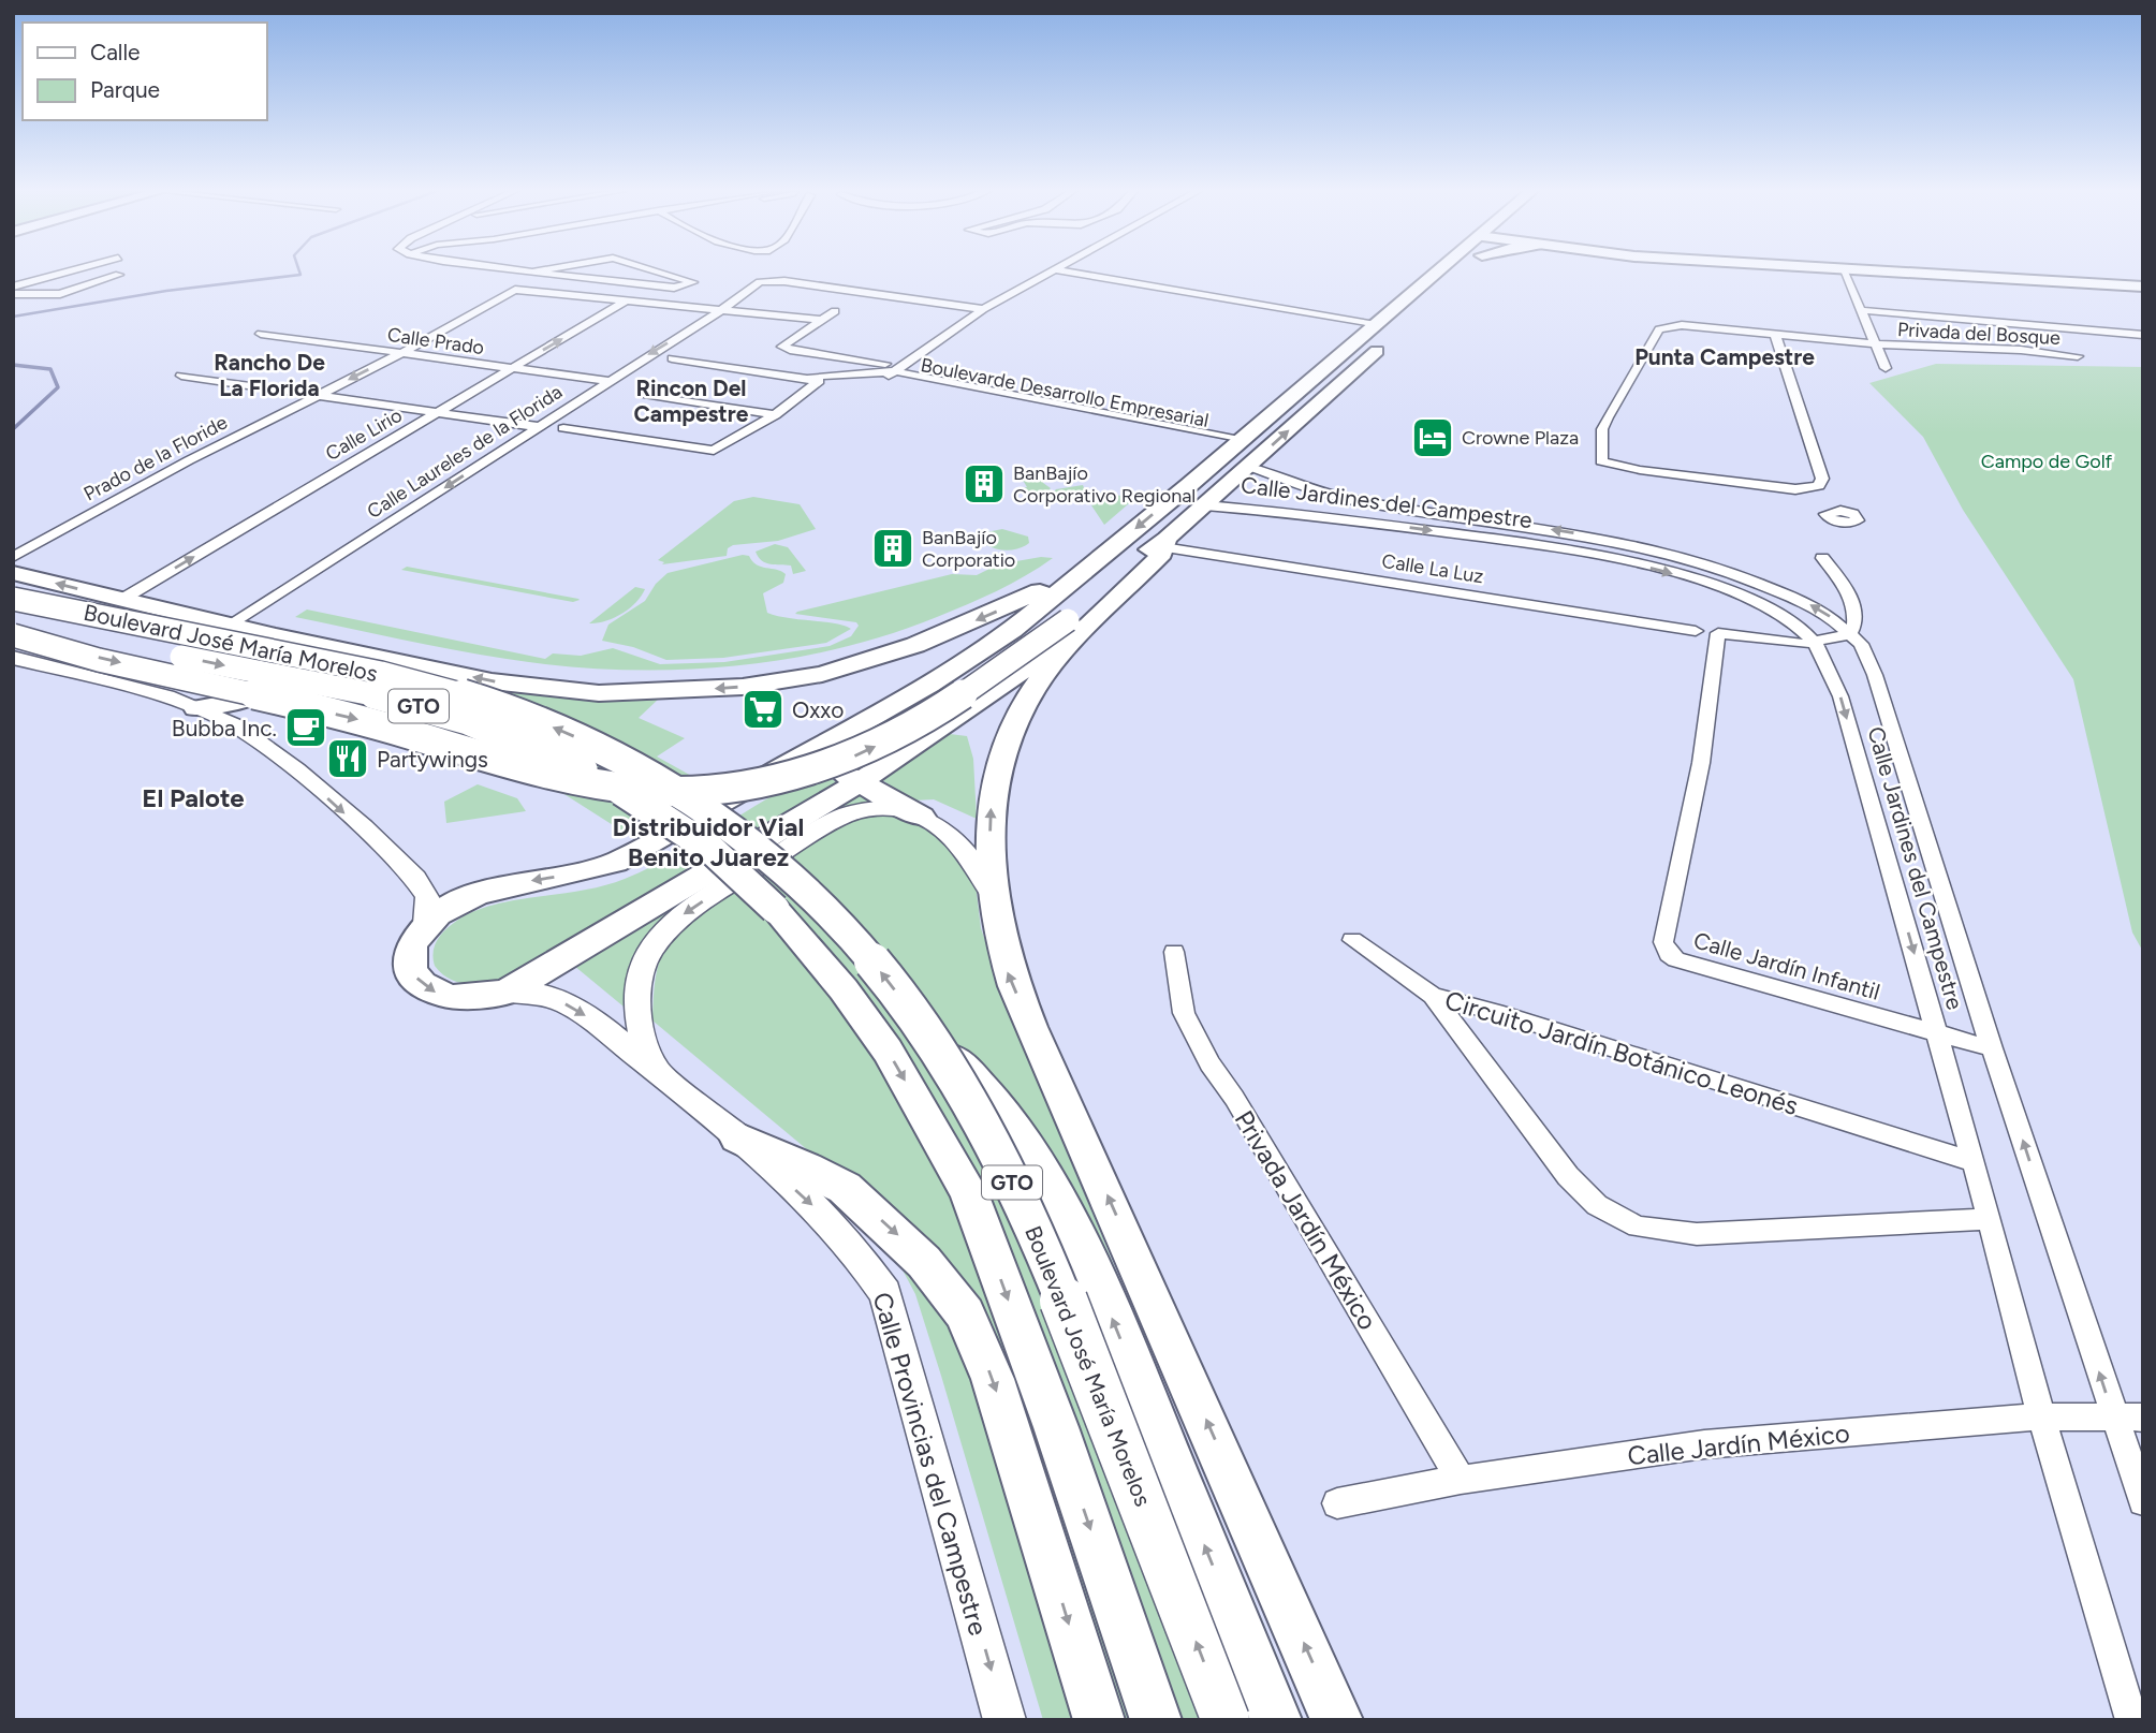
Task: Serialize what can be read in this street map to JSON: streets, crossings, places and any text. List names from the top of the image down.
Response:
{
  "streets": {
    "main road": ["Boulevard José María Morelos", "GTO"],
    "street": [
      "Privada del Bosque",
      "Calle Prado",
      "Boulevarde Desarrollo Empresarial",
      "Calle Lirio",
      "Calle Laureles de la Florida",
      "Prado de la Floride",
      "Calle Jardines del Campestre",
      "Calle La Luz",
      "Calle Jardín Infantil",
      "Circuito Jardín Botánico Leonés",
      "Privada Jardín México",
      "Calle Jardín México",
      "Calle Provincias del Campestre"
    ]
  },
  "crossings": [
    ["Calle Prado", "Calle Lirio"],
    ["Calle Prado", "Calle Laureles de la Florida"],
    ["Calle Prado", "Prado de la Floride"],
    ["Calle Lirio", "Prado de la Floride"],
    ["Calle Jardines del Campestre", "Calle Jardín Infantil"],
    ["Calle Jardines del Campestre", "Circuito Jardín Botánico Leonés"],
    ["Calle Jardines del Campestre", "Calle Jardín México"],
    ["Privada Jardín México", "Calle Jardín México"]
  ],
  "one_way": ["Calle Lirio", "Calle Laureles de la Florida", "Calle Provincias del Campestre"],
  "districts": [
    "Punta Campestre",
    "Rancho De La Florida",
    "Rincon Del Campestre",
    "El Palote",
    "Distribuidor Vial Benito Juarez"
  ],
  "parks": ["Campo de Golf"],
  "places": {
    "hotel": ["Crowne Plaza"],
    "building": ["BanBajío Corporativo Regional", "BanBajío Corporatio"],
    "supermarket": ["Oxxo"],
    "cafe": ["Bubba Inc."],
    "restaurant": ["Partywings"]
  },
  "legend": ["Calle", "Parque"]
}
